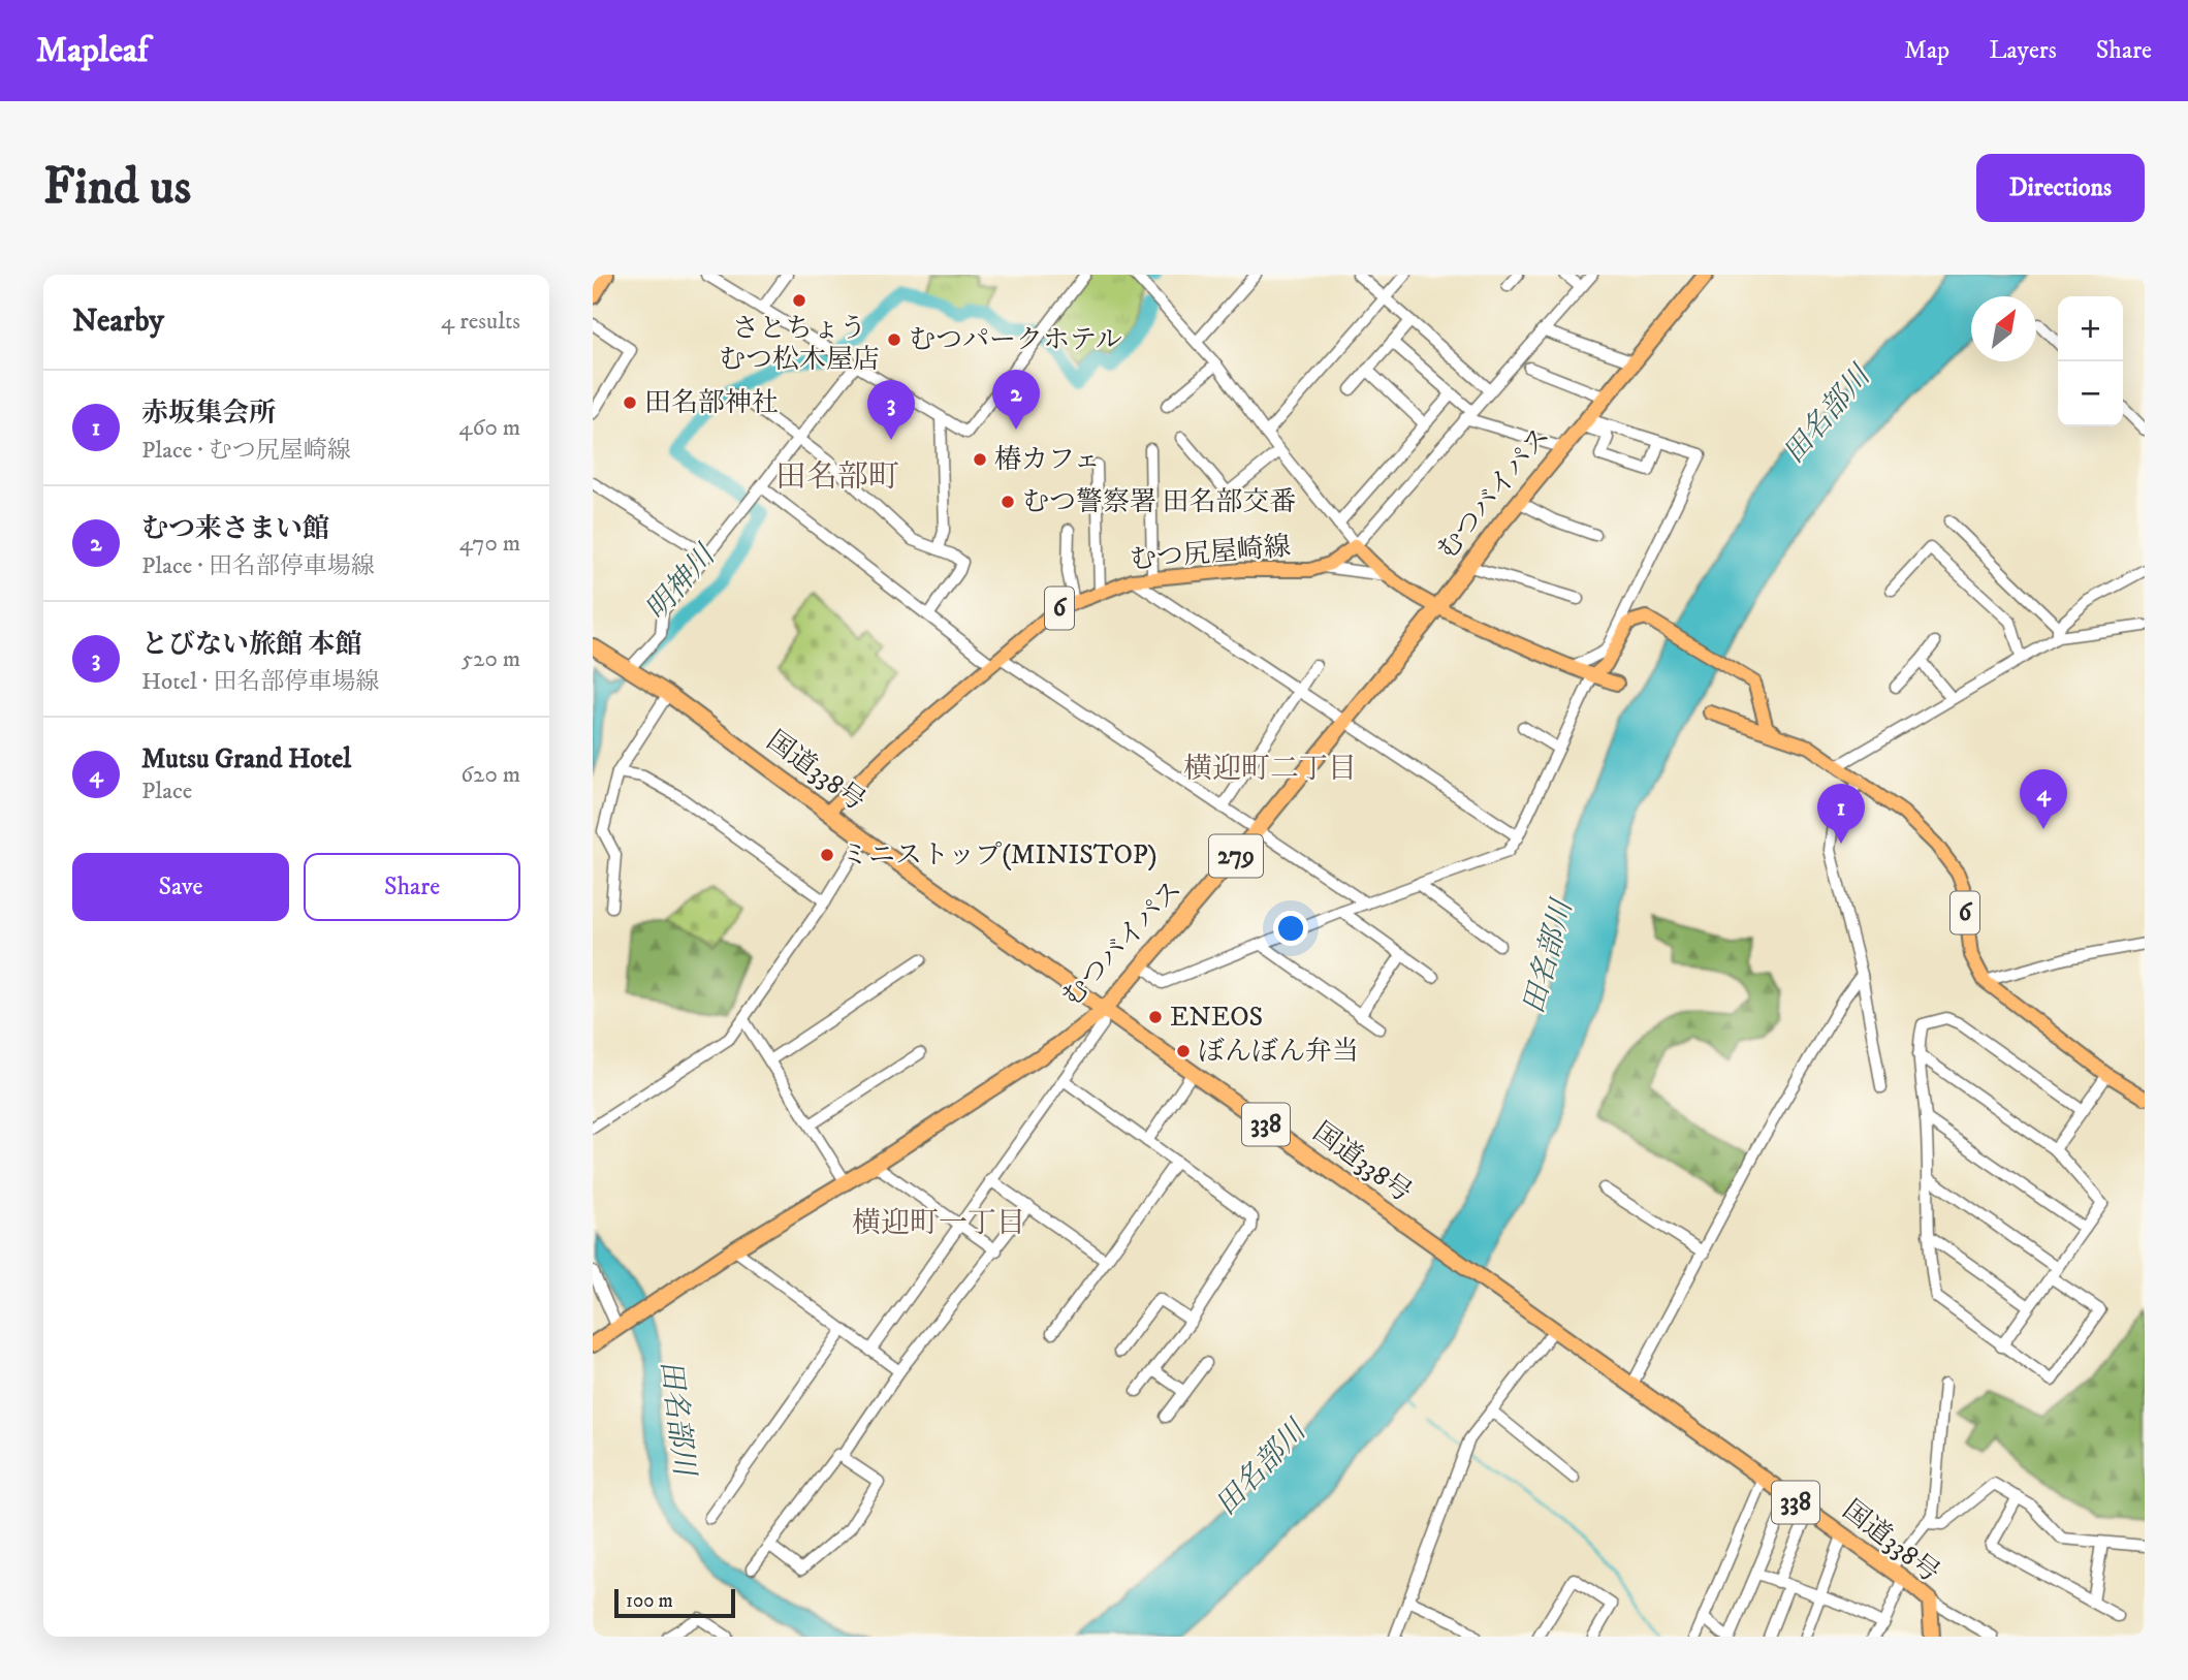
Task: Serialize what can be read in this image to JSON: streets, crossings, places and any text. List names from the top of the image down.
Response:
{
  "streets": {
    "highway": [
      "むつバイパス",
      "国道338号",
      "279",
      "338"
    ],
    "main road": ["むつ尻屋崎線", "6"]
  },
  "crossings": [
    ["むつバイパス", "国道338号"],
    ["むつ尻屋崎線", "国道338号"]
  ],
  "districts": ["田名部町", "横迎町二丁目", "横迎町一丁目"],
  "water": ["田名部川", "明神川"],
  "places": [
    "さとちょう むつ松木屋店",
    "むつパークホテル",
    "田名部神社",
    "椿カフェ",
    "むつ警察署 田名部交番",
    "ミニストップ(MINISTOP)",
    "ENEOS",
    "ぼんぼん弁当"
  ],
  "scale_bar": "100 m",
  "north": "top right",
  "page": {
    "header": "Mapleaf",
    "nav": ["Map", "Layers", "Share"],
    "buttons": [
      "Directions",
      ["Save", "Share"]
    ],
    "title": "Find us",
    "heading": ["Nearby", "4 results"],
    "map_buttons": ["+", "−"],
    "list": [
      {
        "mark": "1",
        "name": "赤坂集会所",
        "note": "Place · むつ尻屋崎線",
        "value": "460 m"
      },
      {
        "mark": "2",
        "name": "むつ来さまい館",
        "note": "Place · 田名部停車場線",
        "value": "470 m"
      },
      {
        "mark": "3",
        "name": "とびない旅館 本館",
        "note": "Hotel · 田名部停車場線",
        "value": "520 m"
      },
      {
        "mark": "4",
        "name": "Mutsu Grand Hotel",
        "note": "Place",
        "value": "620 m"
      }
    ],
    "pins": [
      "2",
      "3",
      "4",
      "1"
    ],
    "scale": "100 m"
  }
}
